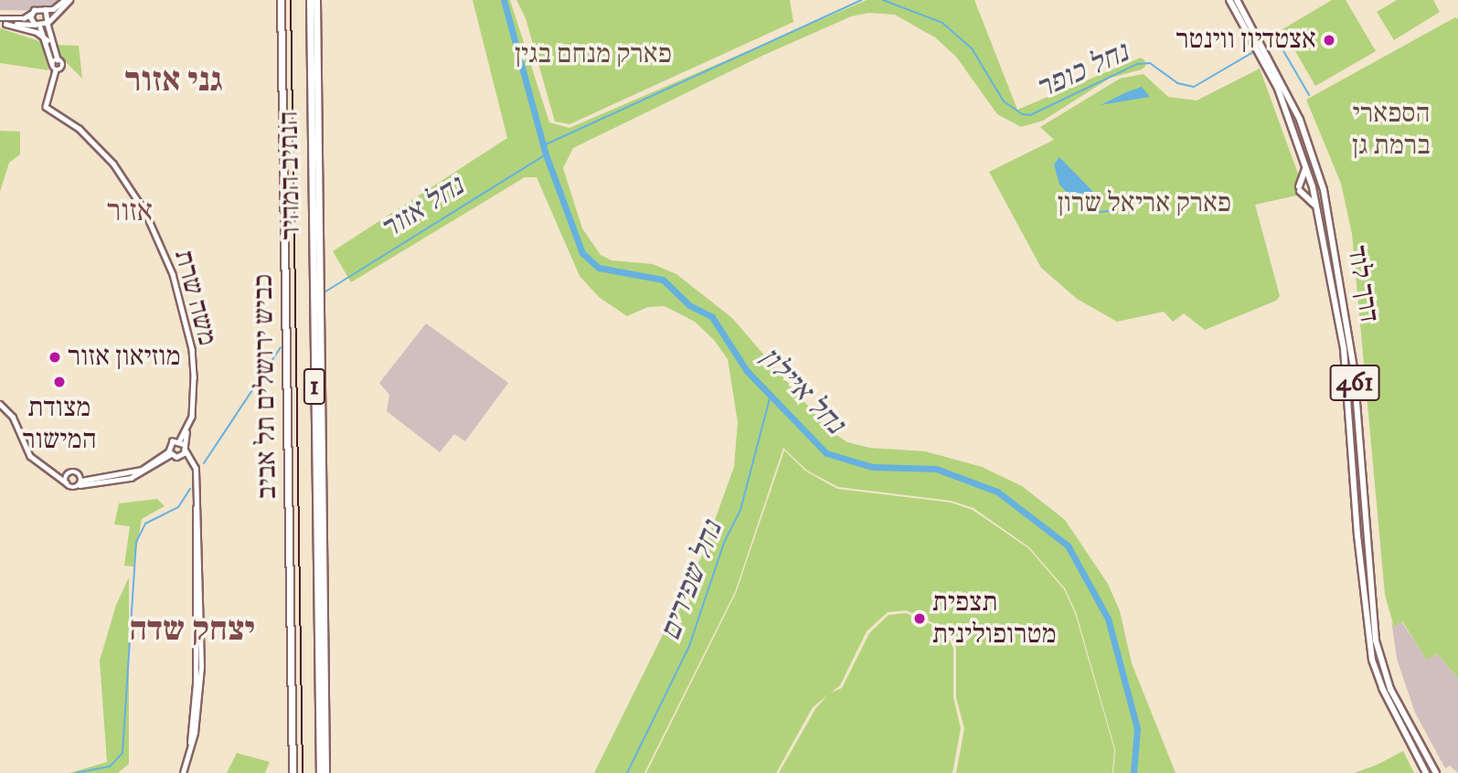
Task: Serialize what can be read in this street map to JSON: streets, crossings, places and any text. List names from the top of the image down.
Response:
{
  "streets": {
    "highway": ["הנתיב המהיר", "כביש ירושלים תל אביב", "1"],
    "main road": ["דרך לוד", "461"],
    "street": ["משה שרת"]
  },
  "districts": ["גני אזור", "אזור", "יצחק שדה"],
  "water": [
    "נחל כופר",
    "נחל אזור",
    "נחל איילון",
    "נחל שפירים"
  ],
  "parks": ["פארק מנחם בגין", "הספארי ברמת גן", "פארק אריאל שרון"],
  "places": [
    "אצטדיון ווינטר",
    "מוזיאון אזור",
    "מצודת המישור",
    "תצפית מטרופולינית"
  ]
}
